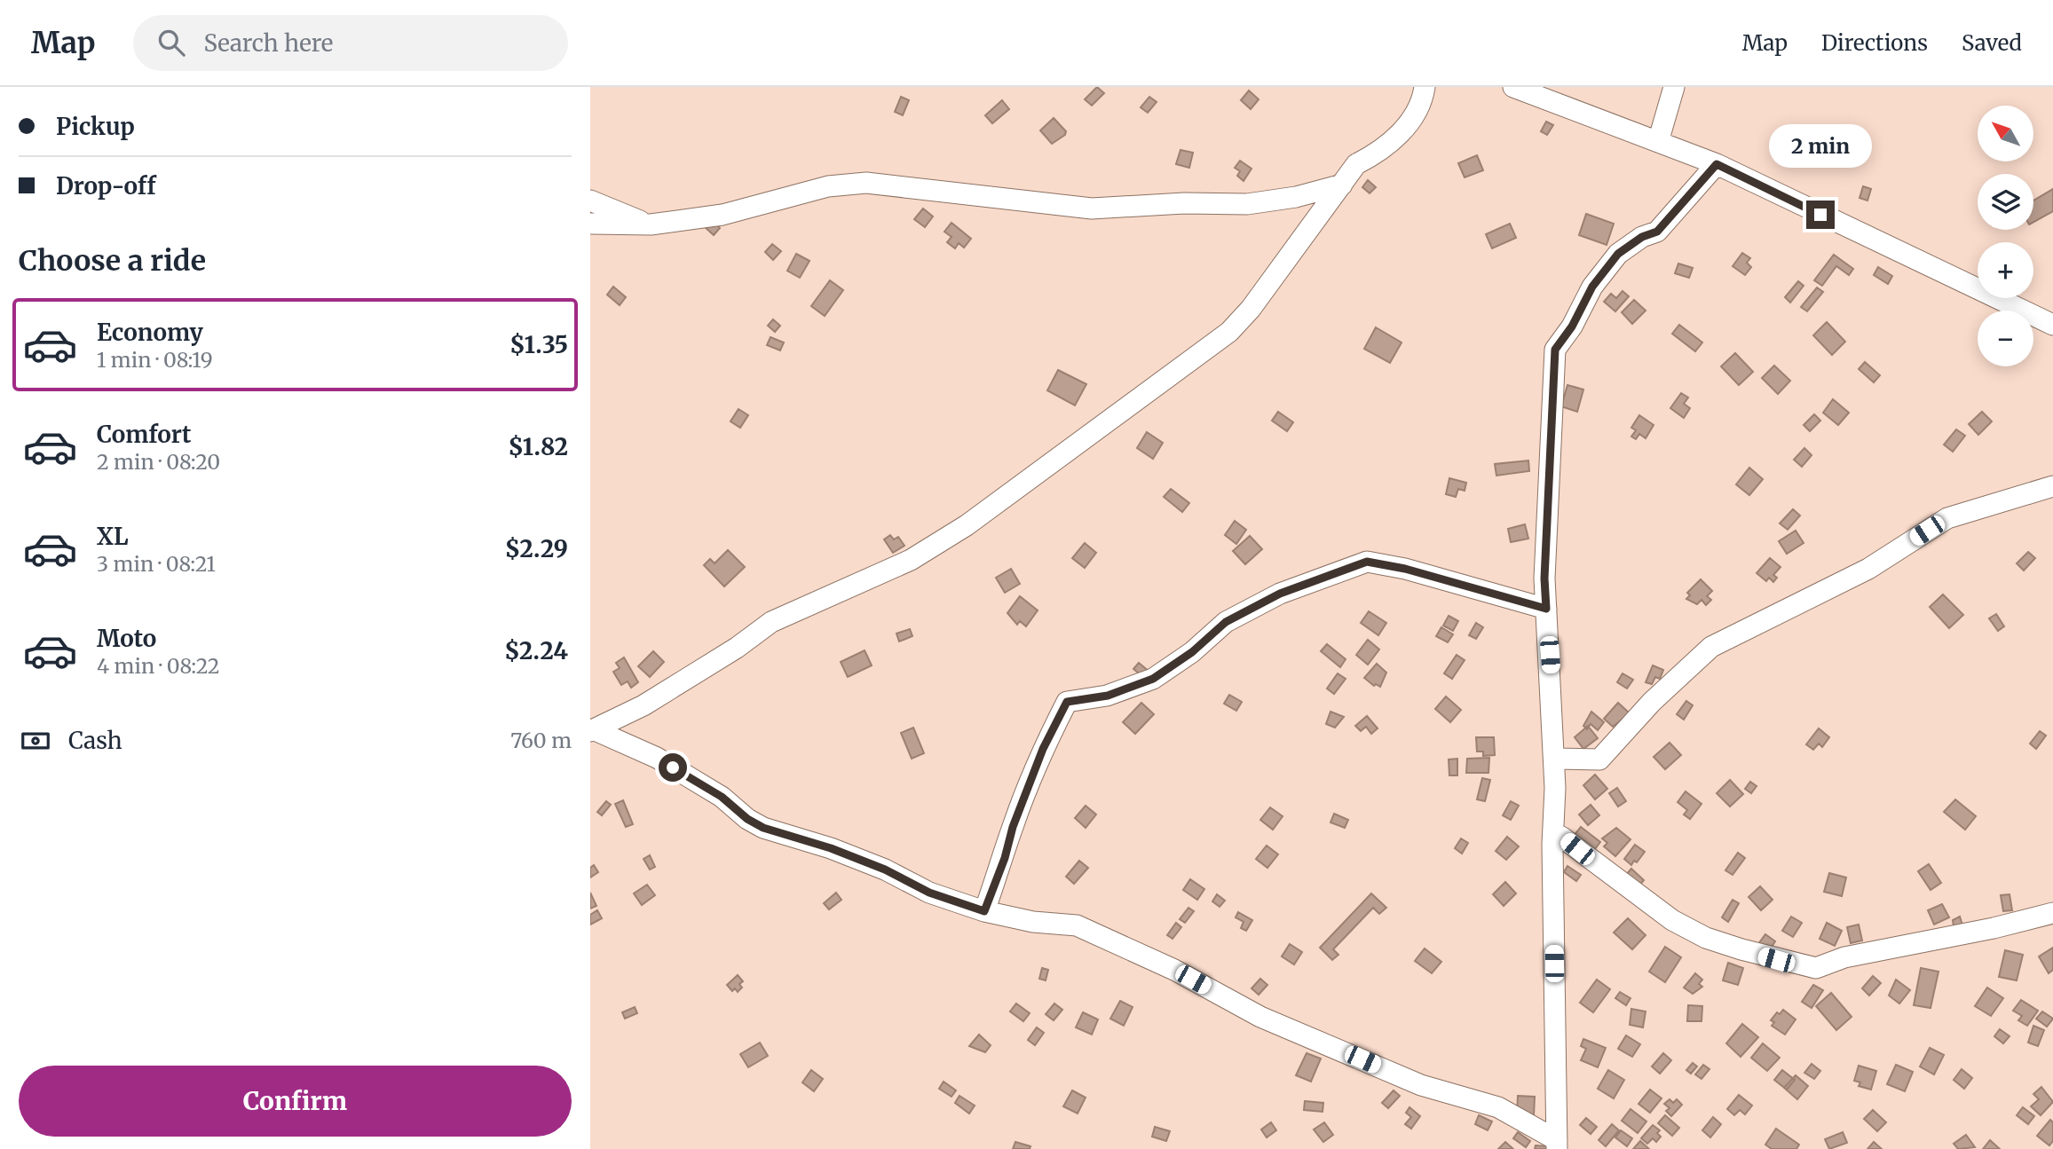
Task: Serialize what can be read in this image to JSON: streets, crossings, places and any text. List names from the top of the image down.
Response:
{
  "north": "top left",
  "page": {
    "header": "Map",
    "search": "Search here",
    "nav": ["Map", "Directions", "Saved"],
    "banner": ["Pickup", "Drop-off"],
    "map_buttons": ["+", "−"],
    "bubble": "2 min",
    "heading": "Choose a ride",
    "list": [
      {
        "name": "Economy",
        "note": "1 min · 08:19",
        "value": "$1.35"
      },
      {
        "name": "Comfort",
        "note": "2 min · 08:20",
        "value": "$1.82"
      },
      {
        "name": "XL",
        "note": "3 min · 08:21",
        "value": "$2.29"
      },
      {
        "name": "Moto",
        "note": "4 min · 08:22",
        "value": "$2.24"
      }
    ],
    "pay": ["Cash", "760 m"],
    "buttons": "Confirm"
  }
}
